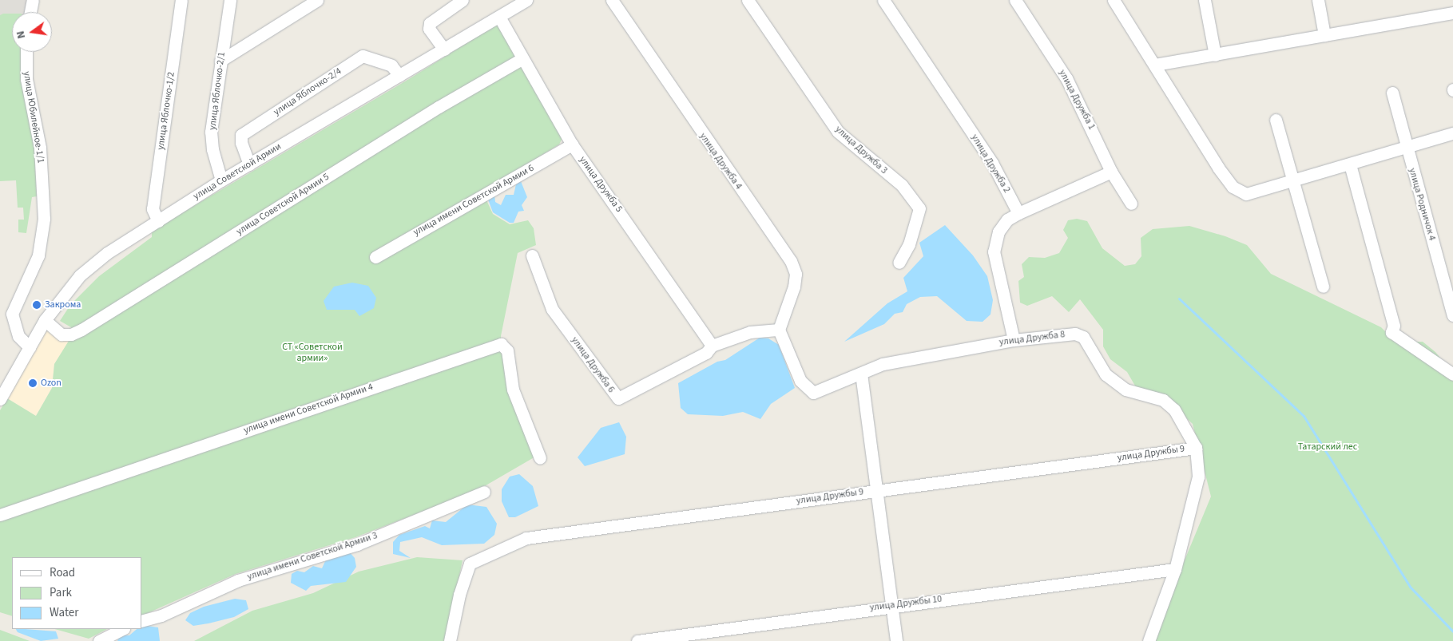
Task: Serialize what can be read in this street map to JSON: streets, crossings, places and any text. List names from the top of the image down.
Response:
{
  "streets": {
    "street": [
      "улица Яблочко-2/1",
      "улица Яблочко-2/4",
      "улица Дружба 1",
      "улица Яблочко-1/2",
      "улица Юбилейное-1/1",
      "улица Дружба 3",
      "улица Дружба 4",
      "улица Дружба 2",
      "улица Советской Армии",
      "улица Дружба 5",
      "улица имени Советской Армии 6",
      "улица Советской Армии 5",
      "улица Родничок 4",
      "улица Дружба 8",
      "улица Дружба 6",
      "улица имени Советской Армии 4",
      "улица Дружбы 9",
      "улица имени Советской Армии 3",
      "улица Дружбы 10"
    ]
  },
  "crossings": [
    ["улица Яблочко-2/1", "улица Советской Армии"],
    ["улица Яблочко-2/4", "улица Советской Армии"],
    ["улица Яблочко-1/2", "улица Советской Армии"],
    ["улица Юбилейное-1/1", "улица Советской Армии"],
    ["улица Дружба 4", "улица Дружба 8"],
    ["улица Советской Армии", "улица Дружба 5"],
    ["улица Советской Армии", "улица Советской Армии 5"],
    ["улица Дружба 5", "улица имени Советской Армии 6"],
    ["улица Дружба 5", "улица Советской Армии 5"],
    ["улица Дружба 5", "улица Дружба 6"],
    ["улица Дружба 8", "улица Дружбы 9"],
    ["улица Дружба 8", "улица Дружбы 10"]
  ],
  "parks": ["СТ «Советской армии»", "Татарский лес"],
  "places": ["Закрома", "Ozon"],
  "legend": ["Road", "Park", "Water"],
  "north": "left"
}
